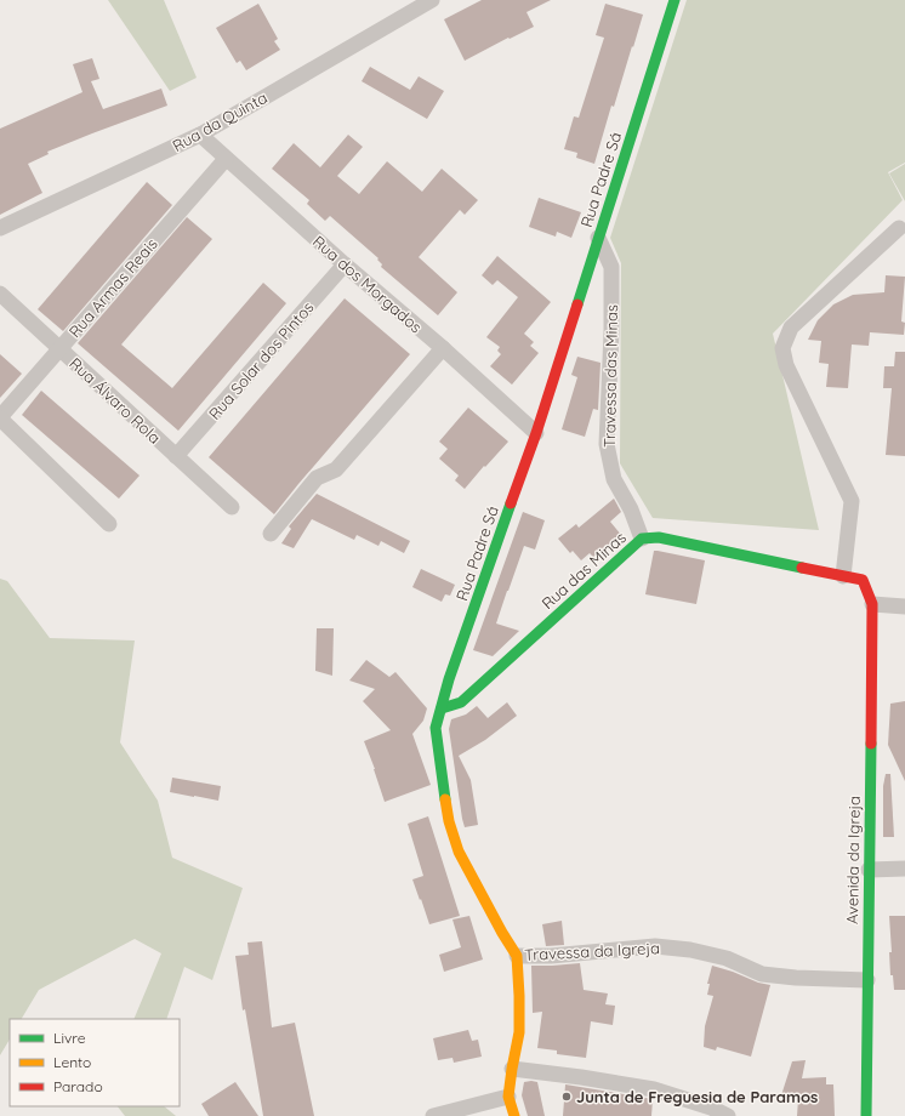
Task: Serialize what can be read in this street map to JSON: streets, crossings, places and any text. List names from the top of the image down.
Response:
{
  "streets": {
    "street": [
      "Rua da Quinta",
      "Rua Padre Sá",
      "Rua dos Morgados",
      "Rua Armas Reais",
      "Rua Solar dos Pintos",
      "Travessa das Minas",
      "Rua Álvaro Rola",
      "Rua das Minas",
      "Avenida da Igreja",
      "Travessa da Igreja"
    ]
  },
  "crossings": [
    ["Rua da Quinta", "Rua dos Morgados"],
    ["Rua Padre Sá", "Rua dos Morgados"],
    ["Rua Padre Sá", "Travessa das Minas"],
    ["Rua Padre Sá", "Rua das Minas"],
    ["Rua Padre Sá", "Travessa da Igreja"],
    ["Rua dos Morgados", "Rua Armas Reais"],
    ["Rua dos Morgados", "Rua Solar dos Pintos"],
    ["Rua Armas Reais", "Rua Álvaro Rola"],
    ["Rua Solar dos Pintos", "Rua Álvaro Rola"],
    ["Travessa das Minas", "Rua das Minas"],
    ["Rua das Minas", "Avenida da Igreja"],
    ["Avenida da Igreja", "Travessa da Igreja"]
  ],
  "places": ["Junta de Freguesia de Paramos"],
  "legend": ["Livre", "Lento", "Parado"]
}
